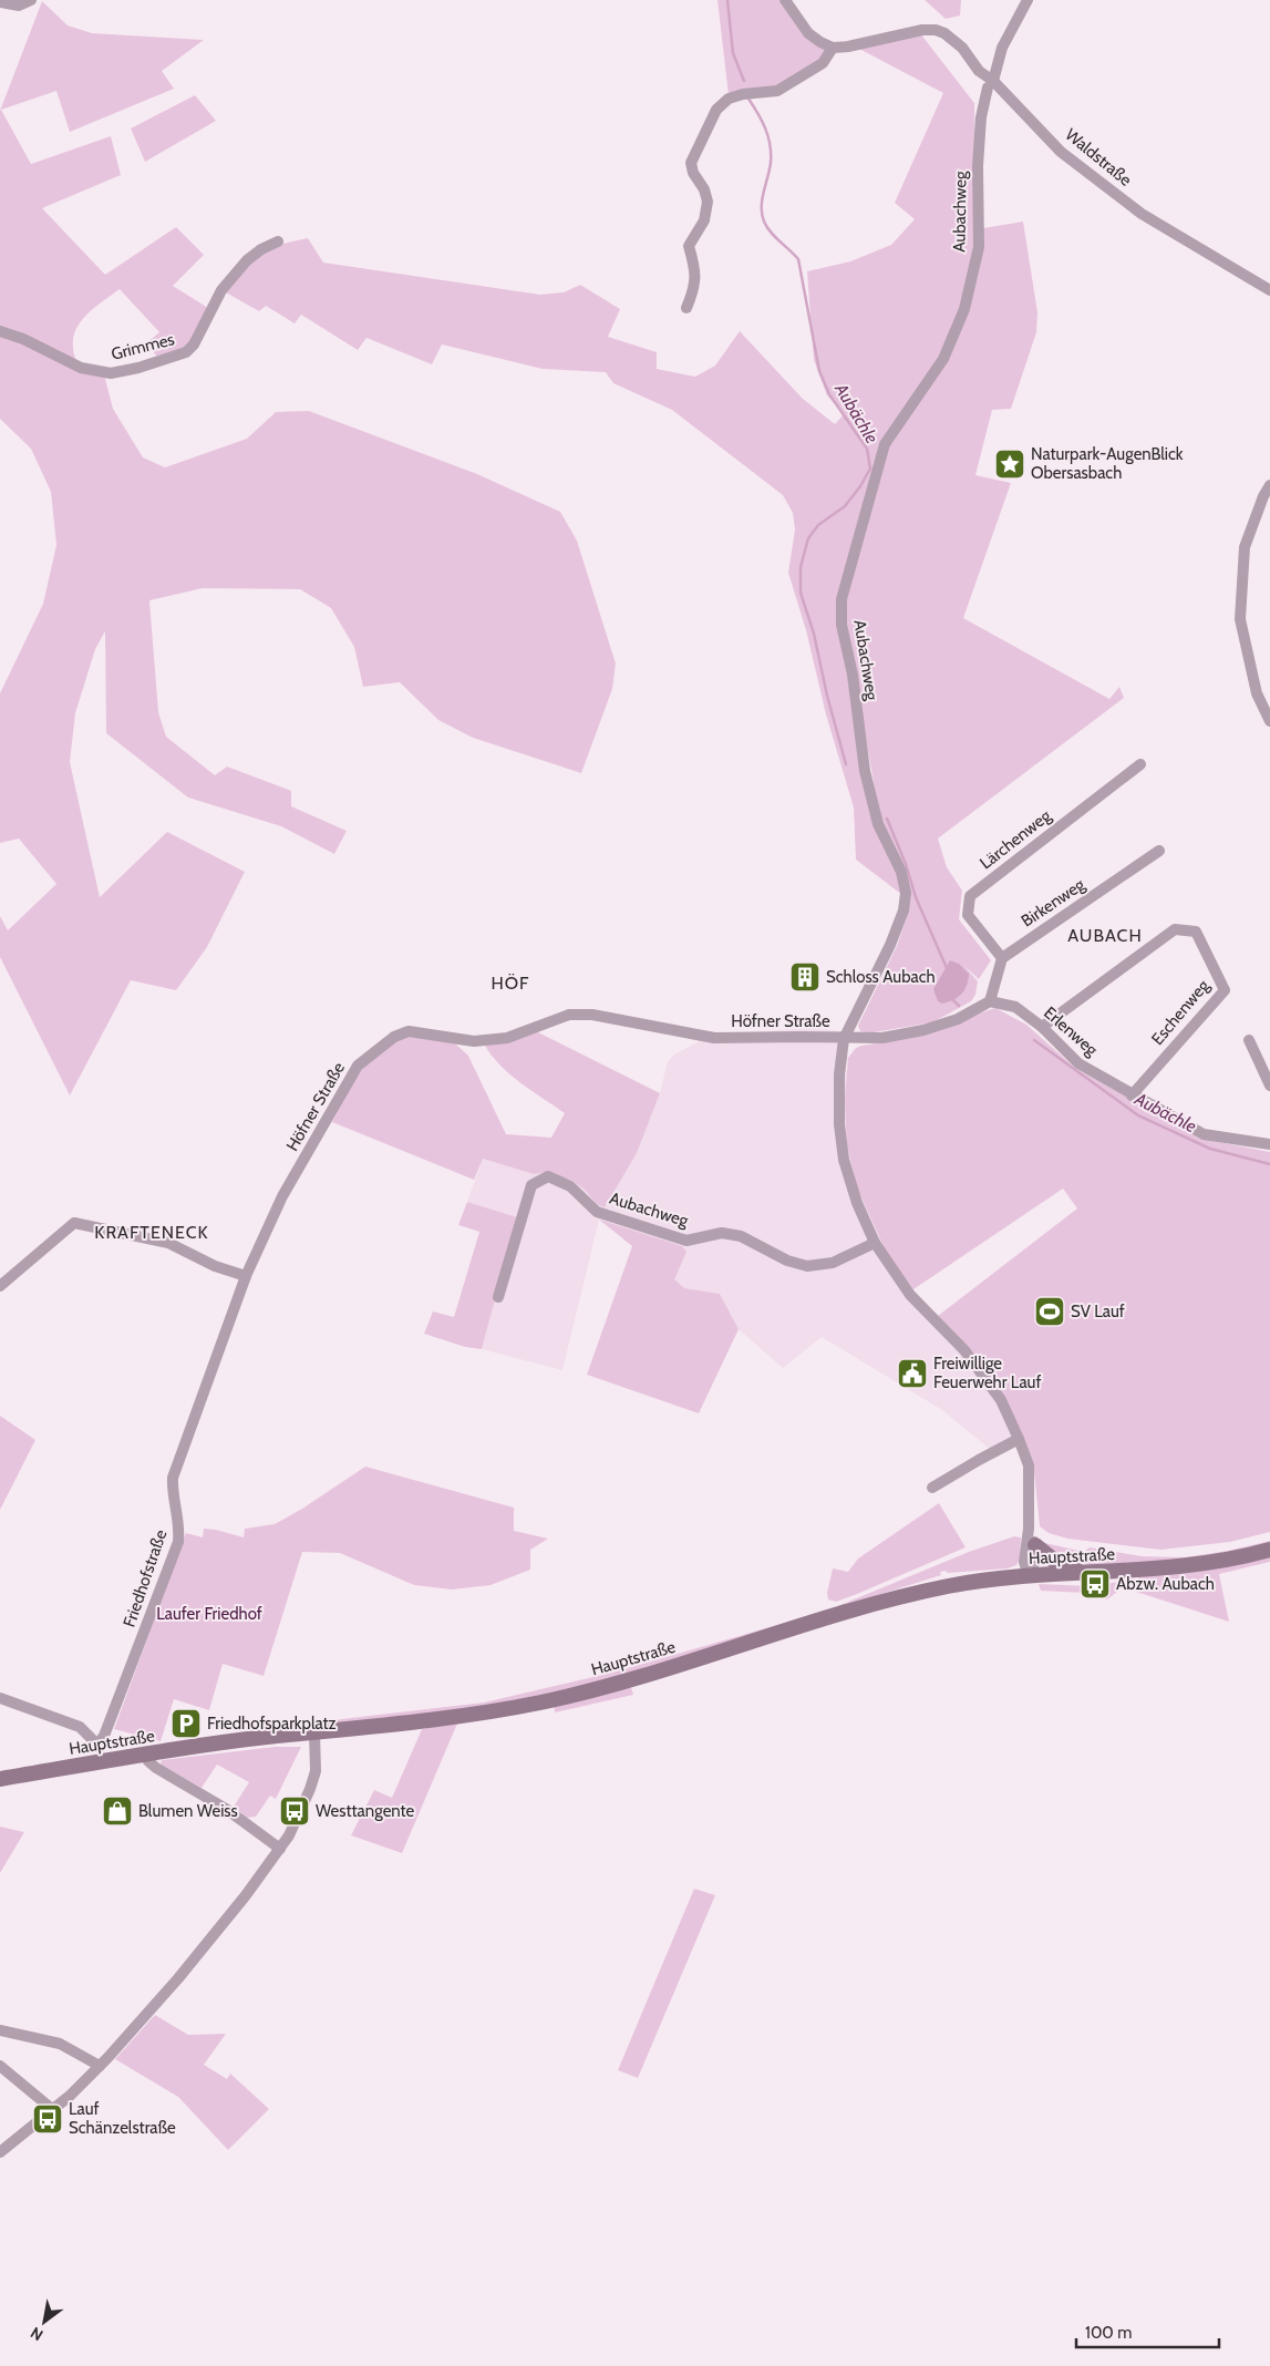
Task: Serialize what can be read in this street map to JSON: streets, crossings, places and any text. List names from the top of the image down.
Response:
{
  "streets": {
    "main road": ["Hauptstraße"],
    "street": [
      "Waldstraße",
      "Aubachweg",
      "Grimmes",
      "Lärchenweg",
      "Birkenweg",
      "Eschenweg",
      "Höfner Straße",
      "Erlenweg",
      "Friedhofstraße"
    ]
  },
  "crossings": [
    ["Waldstraße", "Aubachweg"],
    ["Aubachweg", "Höfner Straße"],
    ["Aubachweg", "Hauptstraße"],
    ["Lärchenweg", "Birkenweg"],
    ["Eschenweg", "Erlenweg"],
    ["Höfner Straße", "Friedhofstraße"]
  ],
  "districts": ["AUBACH", "HÖF", "KRAFTENECK"],
  "water": ["Aubächle"],
  "parks": ["Laufer Friedhof"],
  "places": {
    "place": ["Naturpark-AugenBlick Obersasbach"],
    "building": ["Schloss Aubach"],
    "sports": ["SV Lauf"],
    "public building": ["Freiwillige Feuerwehr Lauf"],
    "bus stop": ["Abzw. Aubach", "Westtangente", "Lauf Schänzelstraße"],
    "parking": ["Friedhofsparkplatz"],
    "shop": ["Blumen Weiss"]
  },
  "scale_bar": "100 m",
  "north": "bottom left"
}
